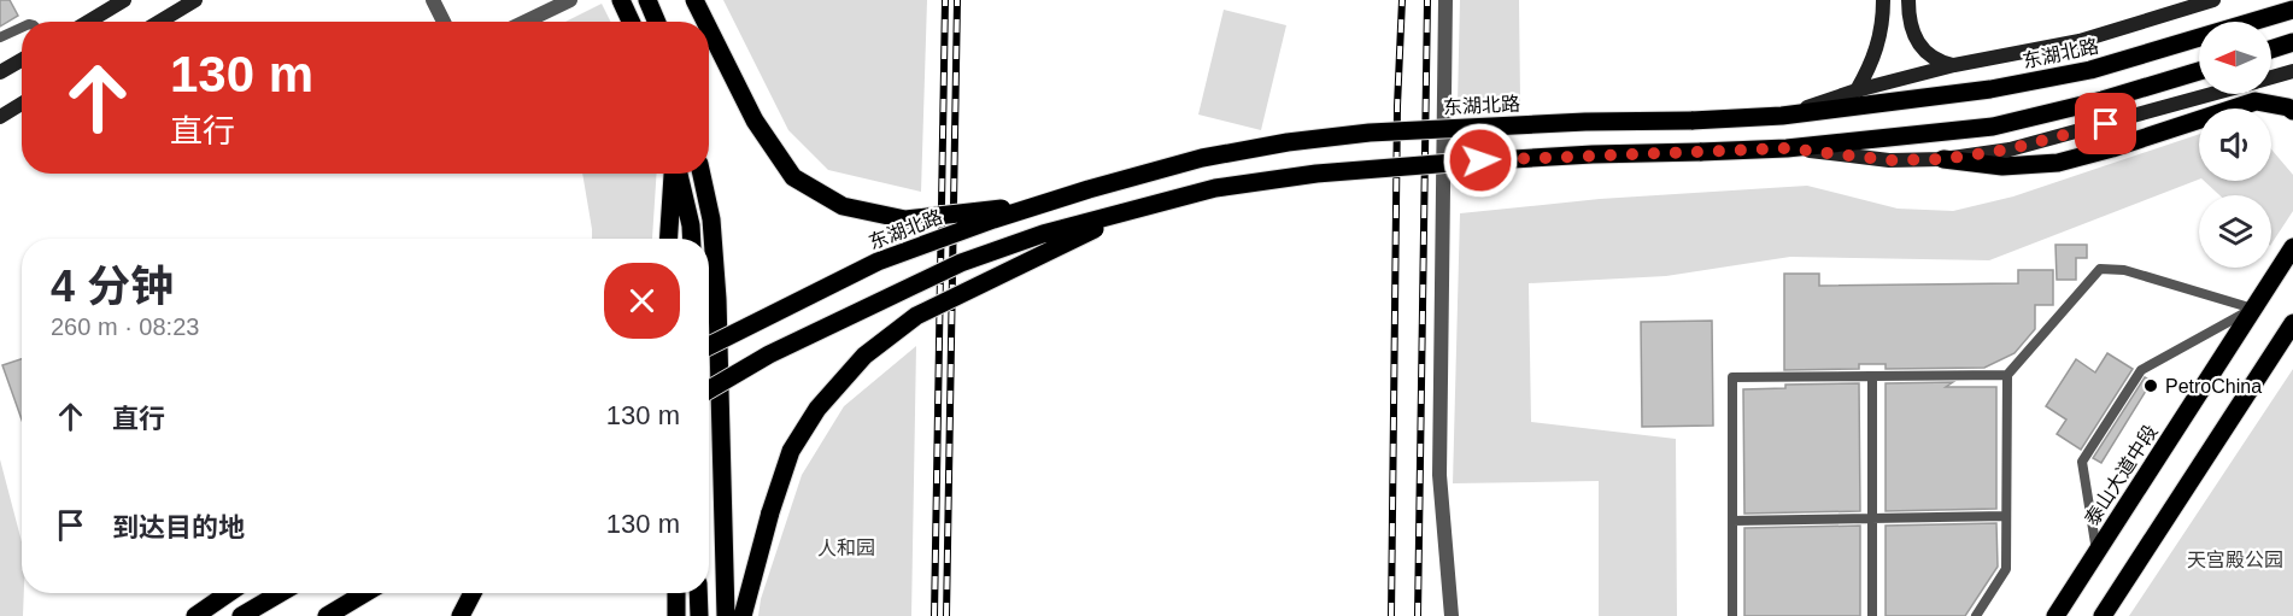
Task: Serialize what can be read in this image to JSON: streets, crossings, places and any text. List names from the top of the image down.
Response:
{
  "streets": {
    "main road": ["东湖北路", "泰山大道中段"]
  },
  "parks": ["人和园", "天宫殿公园"],
  "places": ["PetroChina"],
  "north": "left",
  "page": {
    "turn": ["130 m", "直行"],
    "heading": ["4 分钟", "260 m · 08:23"],
    "list": [
      {
        "name": "直行",
        "value": "130 m"
      },
      {
        "name": "到达目的地",
        "value": "130 m"
      }
    ]
  }
}
